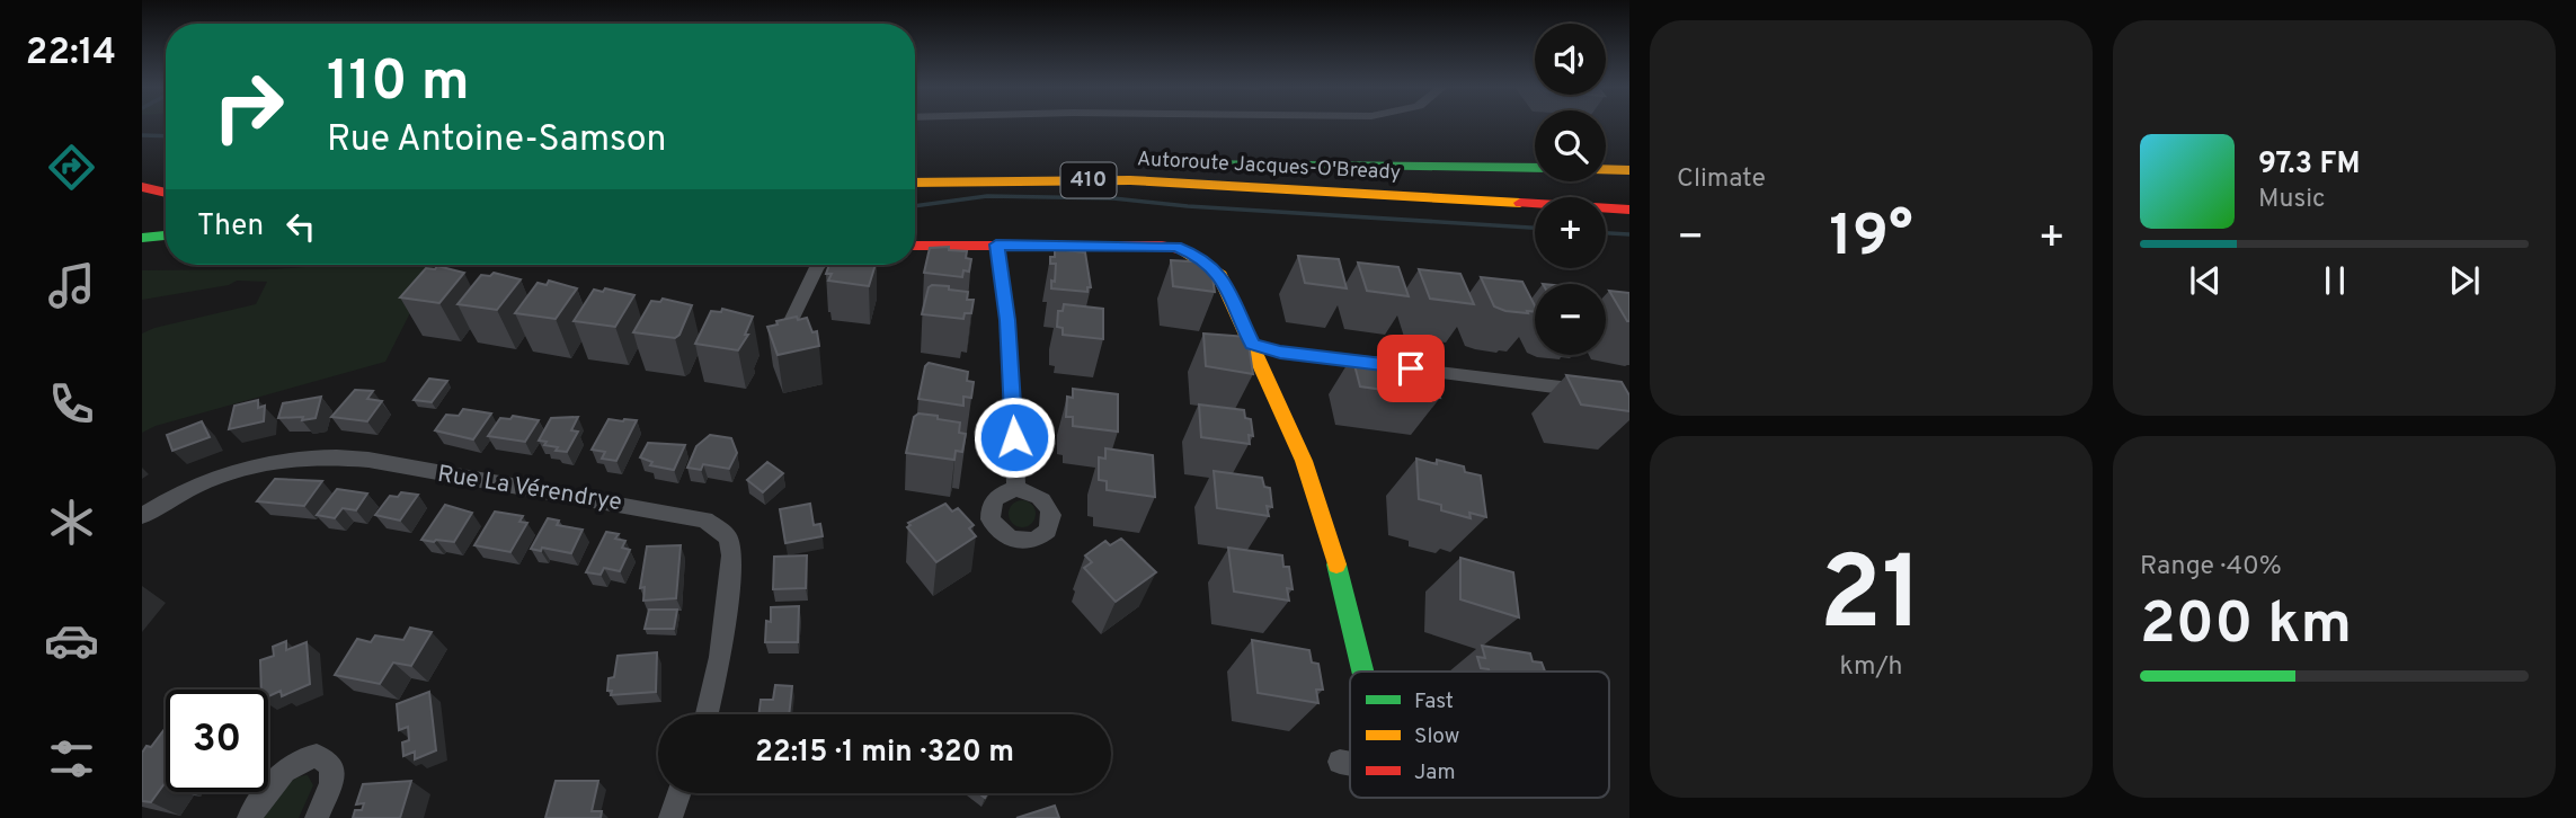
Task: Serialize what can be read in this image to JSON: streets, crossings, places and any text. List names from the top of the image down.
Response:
{
  "streets": {
    "main road": ["Autoroute Jacques-O'Bready", "410"],
    "street": ["Rue La Vérendrye"]
  },
  "legend": ["Fast", "Slow", "Jam"],
  "page": {
    "tabs": "22:14",
    "tile": [
      "Climate",
      ["21", "km/h"],
      ["Range · 40%", "200 km"]
    ],
    "map_buttons": ["+", "−"],
    "turn": ["110 m", "Rue Antoine-Samson"],
    "song": ["97.3 FM", "Music"],
    "then": "Then",
    "heat": ["−", "19°", "+"],
    "limit": "30",
    "trip": "22:15 · 1 min · 320 m"
  }
}
